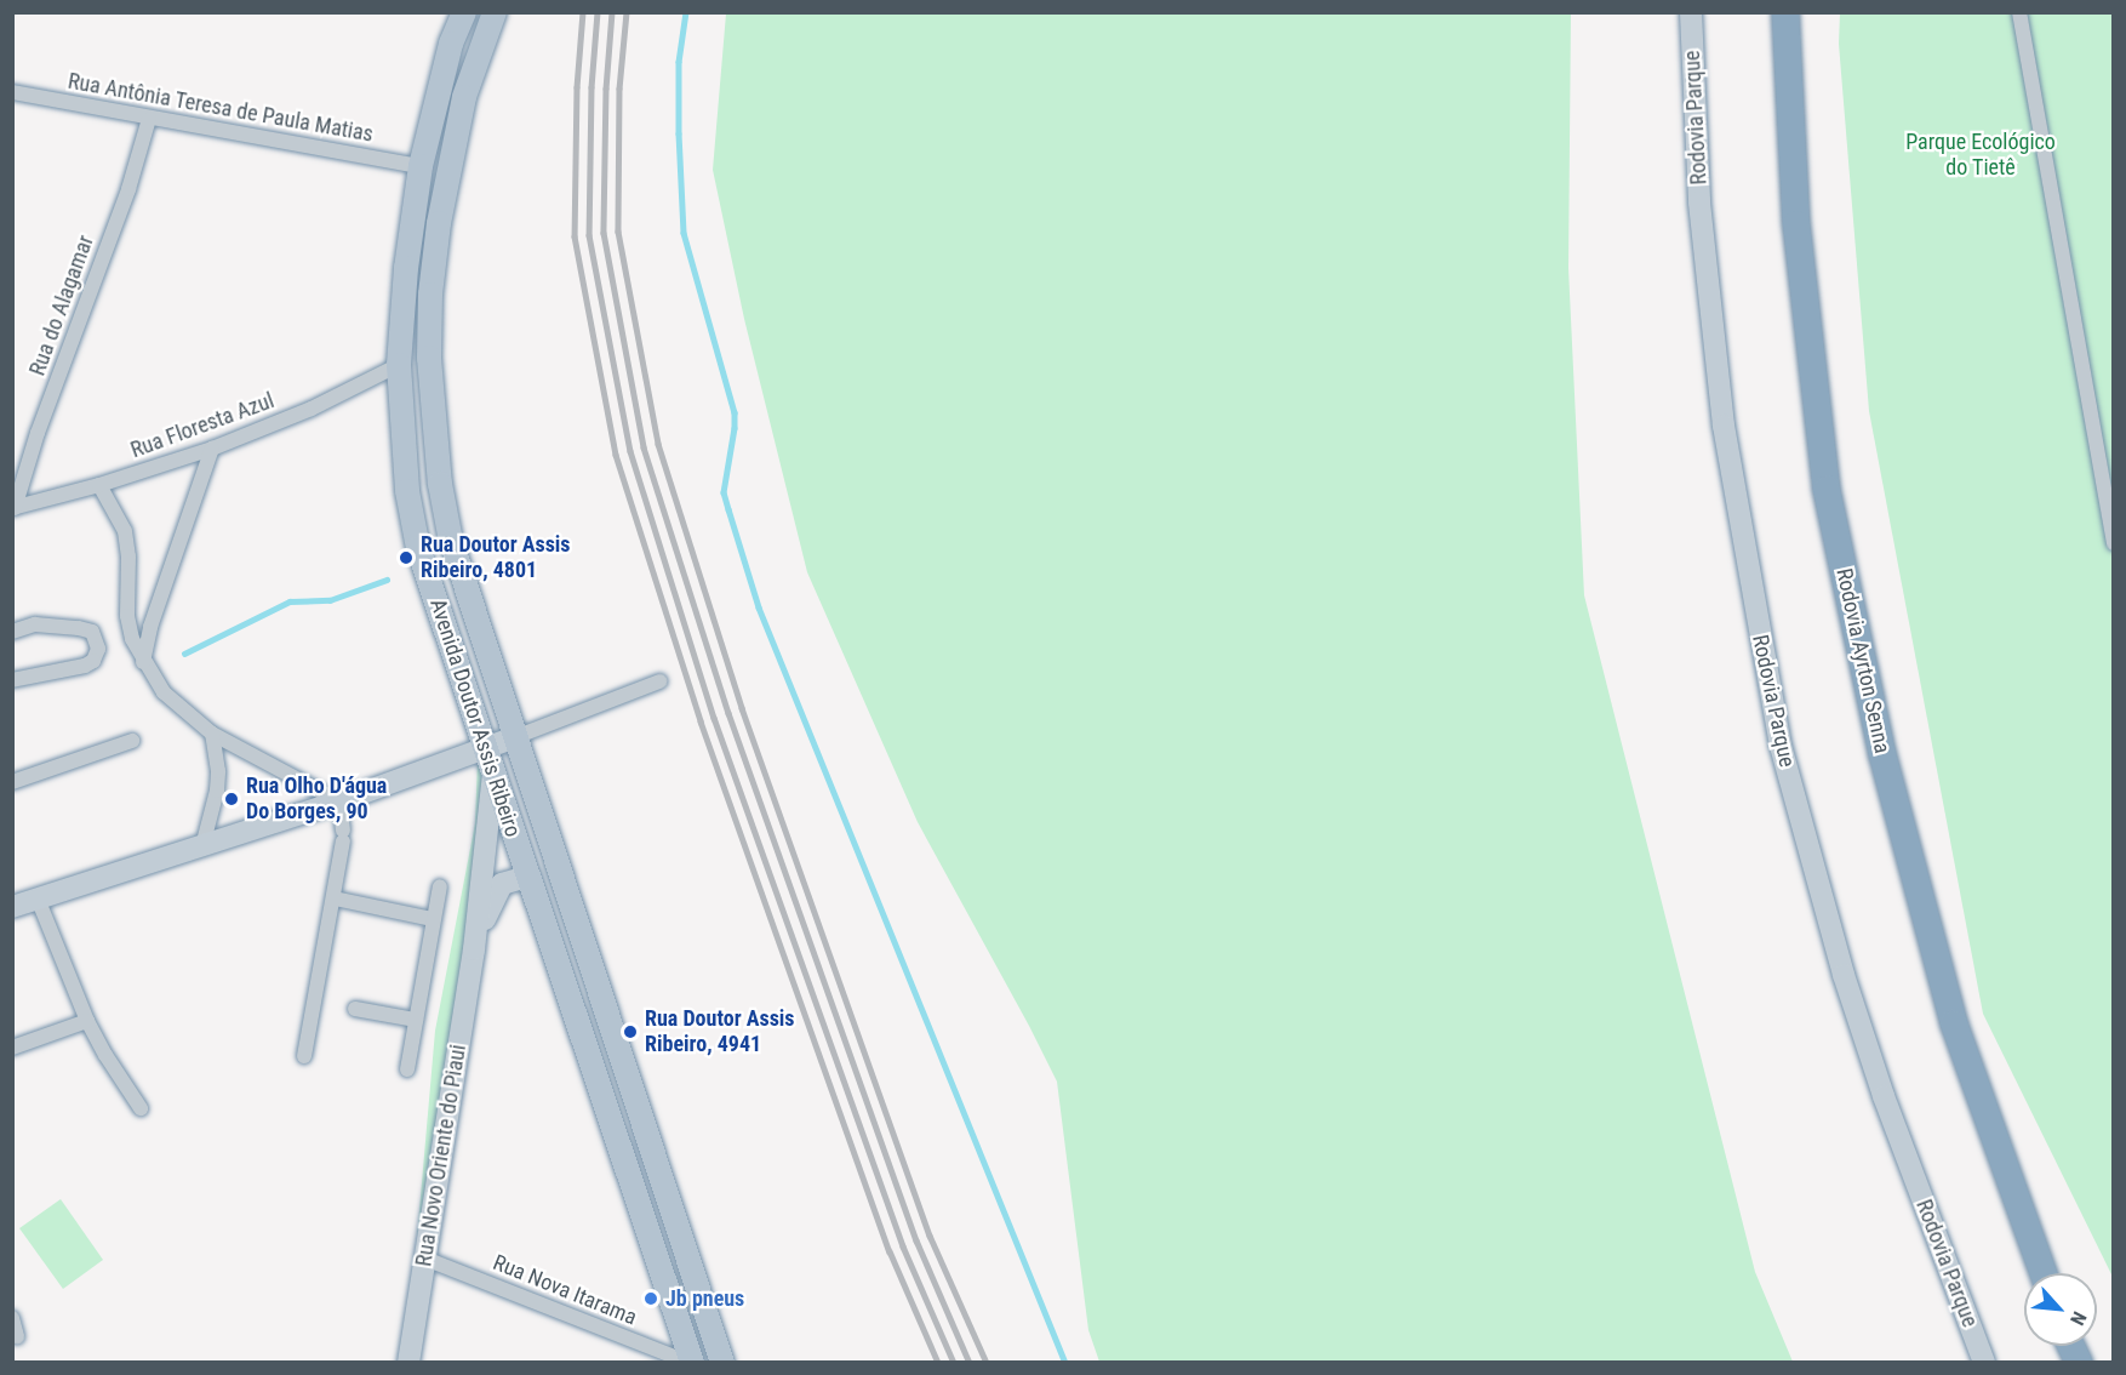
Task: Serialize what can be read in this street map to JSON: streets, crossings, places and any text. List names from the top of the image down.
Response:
{
  "streets": {
    "highway": ["Rodovia Ayrton Senna"],
    "main road": ["Avenida Doutor Assis Ribeiro"],
    "street": [
      "Rua Antônia Teresa de Paula Matias",
      "Rodovia Parque",
      "Rua do Alagamar",
      "Rua Floresta Azul",
      "Rua Novo Oriente do Piaui",
      "Rua Nova Itarama"
    ]
  },
  "crossings": [
    ["Rua Antônia Teresa de Paula Matias", "Rua do Alagamar"],
    ["Rua Antônia Teresa de Paula Matias", "Avenida Doutor Assis Ribeiro"],
    ["Rua do Alagamar", "Rua Floresta Azul"],
    ["Rua Floresta Azul", "Avenida Doutor Assis Ribeiro"],
    ["Avenida Doutor Assis Ribeiro", "Rua Novo Oriente do Piaui"],
    ["Avenida Doutor Assis Ribeiro", "Rua Nova Itarama"],
    ["Rua Novo Oriente do Piaui", "Rua Nova Itarama"]
  ],
  "parks": ["Parque Ecológico do Tietê"],
  "places": [
    "Rua Doutor Assis Ribeiro, 4801",
    "Rua Olho D'água Do Borges, 90",
    "Rua Doutor Assis Ribeiro, 4941",
    "Jb pneus"
  ],
  "north": "bottom right"
}
